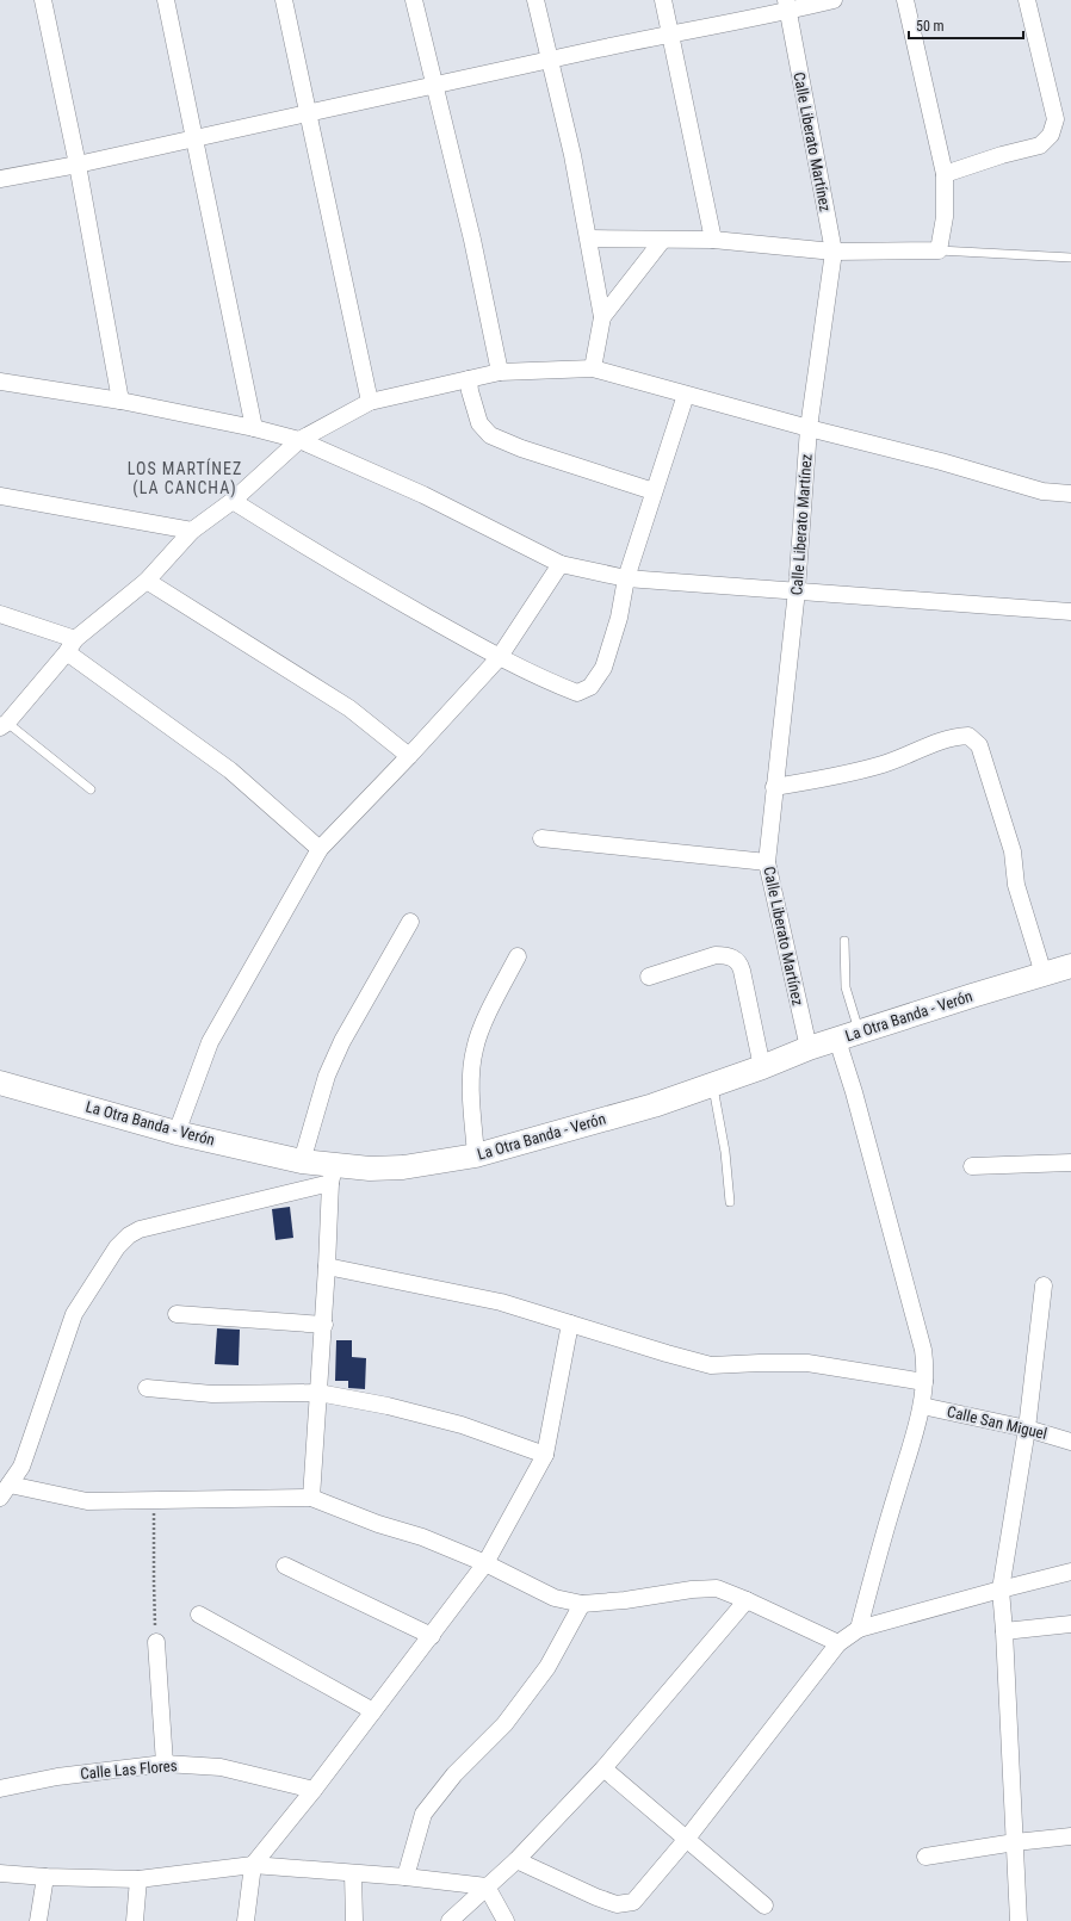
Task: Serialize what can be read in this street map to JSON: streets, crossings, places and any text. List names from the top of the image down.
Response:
{
  "streets": {
    "main road": ["La Otra Banda - Verón"],
    "street": ["Calle Liberato Martínez", "Calle San Miguel", "Calle Las Flores"]
  },
  "crossings": [
    ["Calle Liberato Martínez", "La Otra Banda - Verón"]
  ],
  "districts": ["LOS MARTÍNEZ (LA CANCHA)"],
  "scale_bar": "50 m"
}
